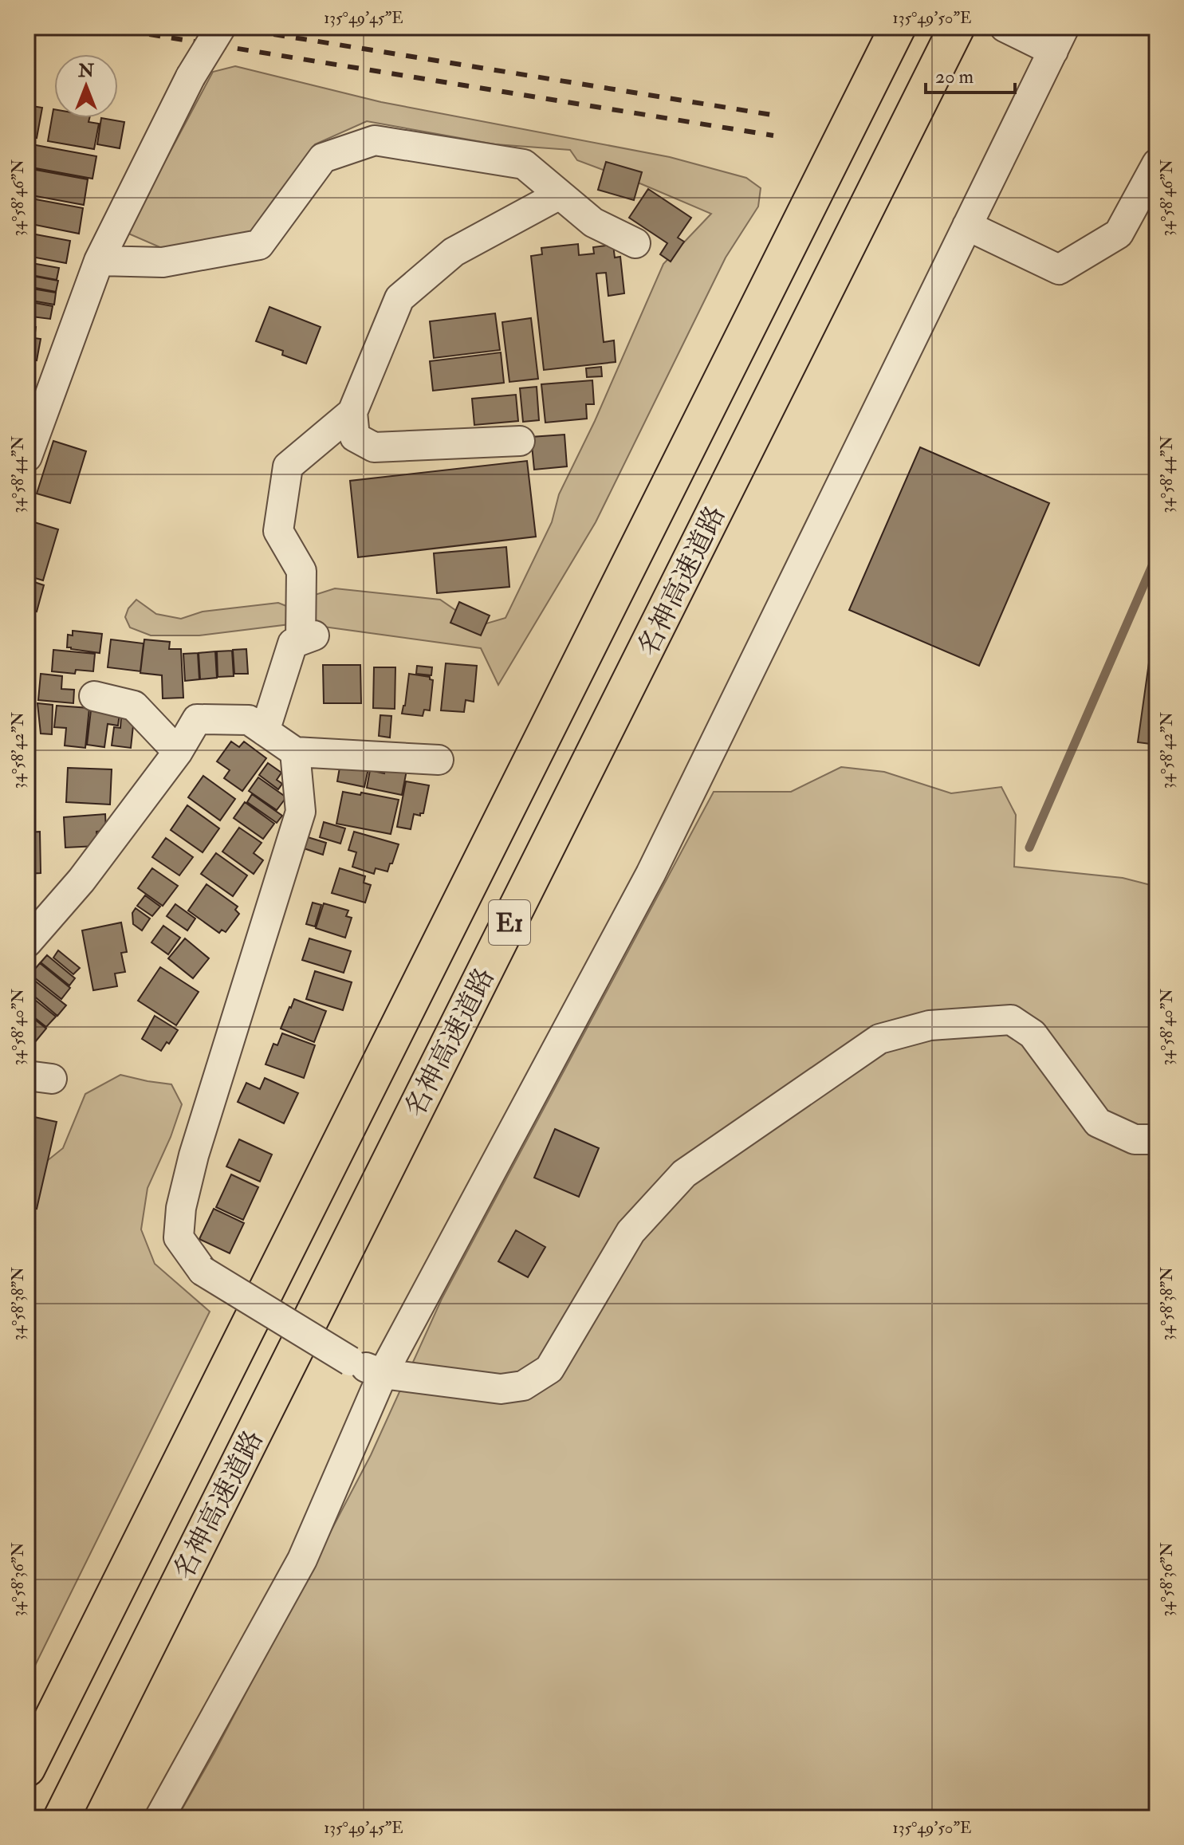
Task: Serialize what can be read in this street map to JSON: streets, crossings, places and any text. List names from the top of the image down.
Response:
{
  "streets": {
    "highway": ["名神高速道路", "E1"]
  },
  "scale_bar": "20 m",
  "north": "top",
  "coordinates": [
    "135°49'45\"E",
    "135°49'50\"E",
    "34°58'46\"N",
    "34°58'44\"N",
    "34°58'42\"N",
    "34°58'40\"N",
    "34°58'38\"N",
    "34°58'36\"N"
  ]
}
